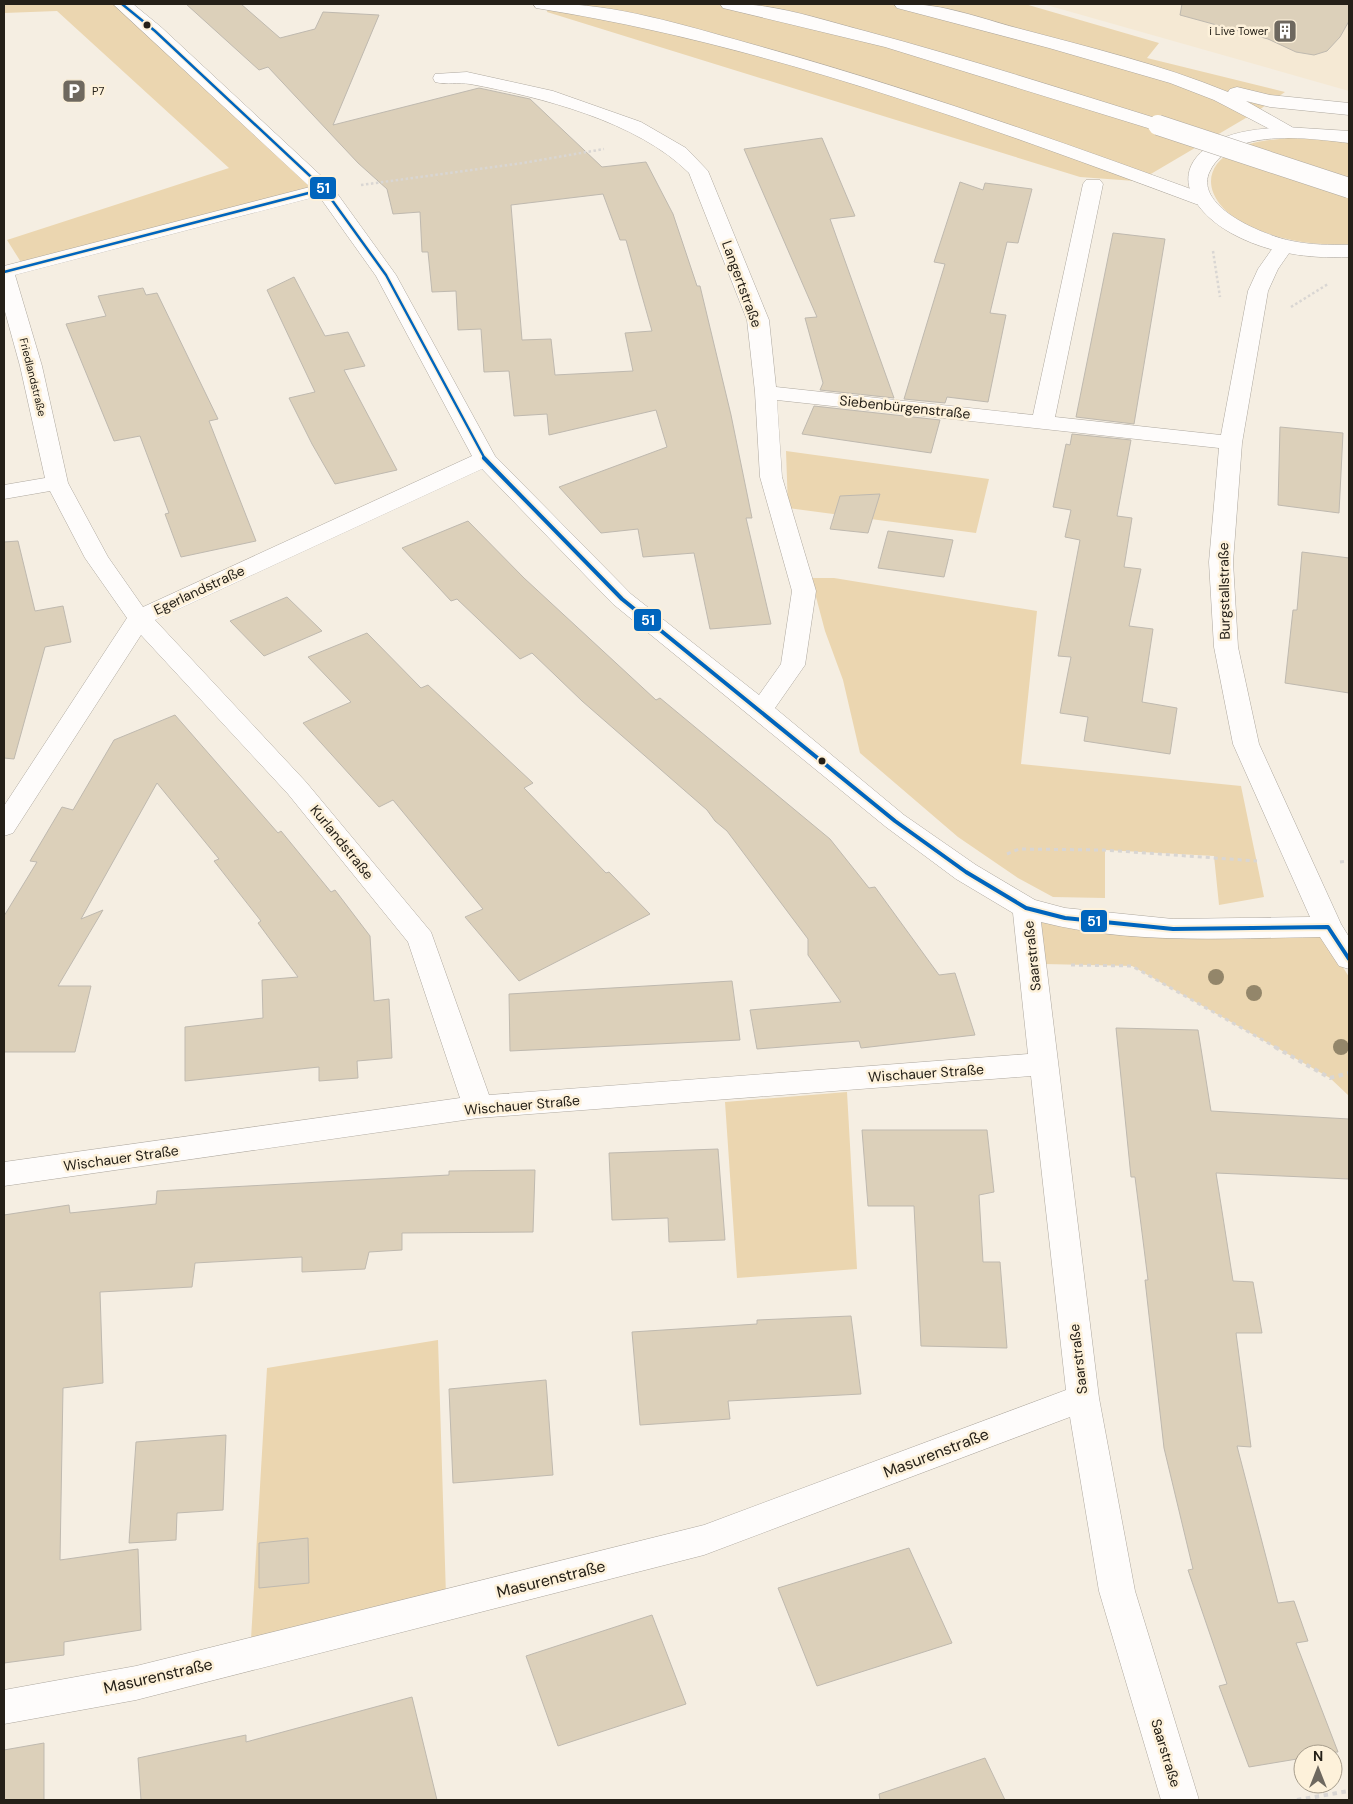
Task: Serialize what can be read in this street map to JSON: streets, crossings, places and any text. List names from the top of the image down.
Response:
{
  "streets": {
    "main road": [
      "Langertstraße",
      "Friedlandstraße",
      "Siebenbürgenstraße",
      "Egerlandstraße",
      "Burgstallstraße",
      "Kurlandstraße",
      "Saarstraße",
      "Wischauer Straße",
      "Masurenstraße"
    ]
  },
  "crossings": [
    ["Langertstraße", "Siebenbürgenstraße"],
    ["Friedlandstraße", "Egerlandstraße"],
    ["Friedlandstraße", "Kurlandstraße"],
    ["Siebenbürgenstraße", "Burgstallstraße"],
    ["Egerlandstraße", "Kurlandstraße"],
    ["Kurlandstraße", "Wischauer Straße"],
    ["Saarstraße", "Wischauer Straße"],
    ["Saarstraße", "Masurenstraße"]
  ],
  "places": {
    "building": ["i Live Tower"],
    "parking": ["P7"]
  },
  "lines": ["transit line 51"],
  "north": "top"
}
